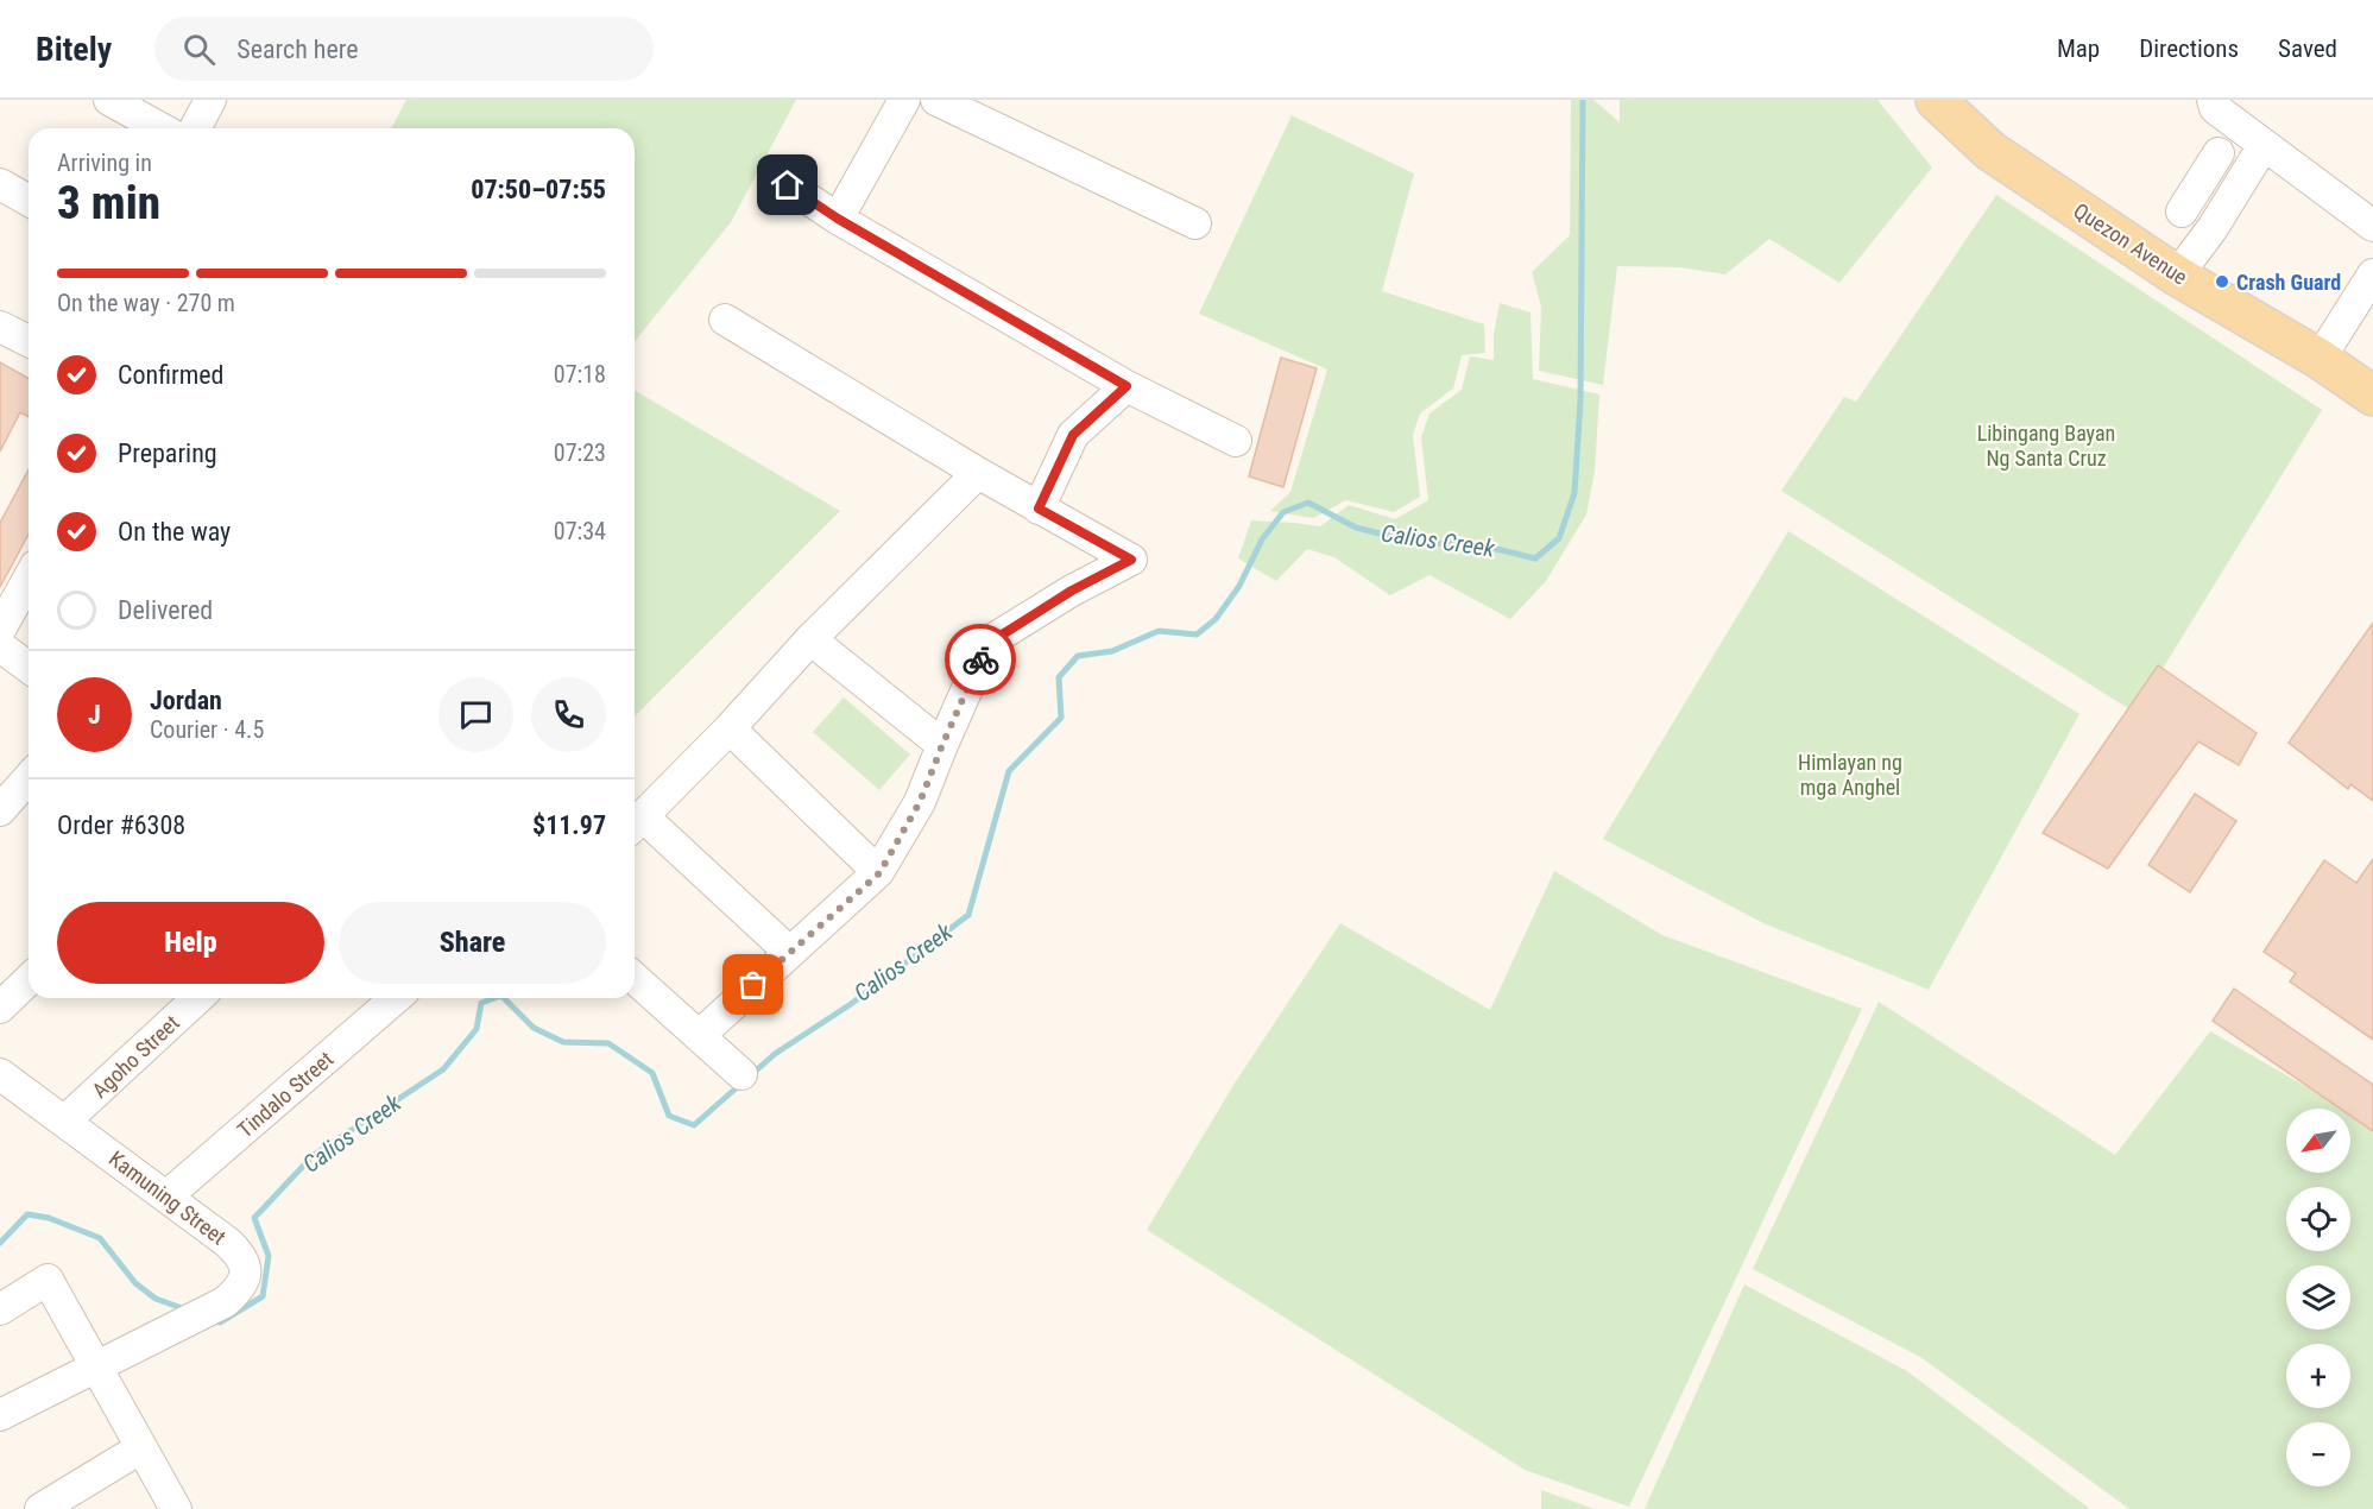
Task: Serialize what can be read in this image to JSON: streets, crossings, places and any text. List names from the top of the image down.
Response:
{
  "streets": {
    "main road": ["Quezon Avenue"],
    "street": ["Agoho Street", "Tindalo Street", "Kamuning Street"]
  },
  "crossings": [
    ["Agoho Street", "Kamuning Street"],
    ["Tindalo Street", "Kamuning Street"]
  ],
  "water": ["Calios Creek"],
  "parks": ["Libingang Bayan Ng Santa Cruz", "Himlayan ng mga Anghel"],
  "places": ["Crash Guard"],
  "north": "bottom left",
  "page": {
    "header": "Bitely",
    "search": "Search here",
    "nav": ["Map", "Directions", "Saved"],
    "heading": ["3 min", "Arriving in", "07:50–07:55"],
    "panel": [
      "Jordan",
      "Courier · 4.5",
      "Order #6308",
      "$11.97"
    ],
    "bar": "On the way · 270 m",
    "list": [
      ["Confirmed", "07:18"],
      ["Preparing", "07:23"],
      ["On the way", "07:34"],
      "Delivered"
    ],
    "round": "J",
    "buttons": ["Help", "Share"],
    "map_buttons": ["+", "−"]
  }
}
